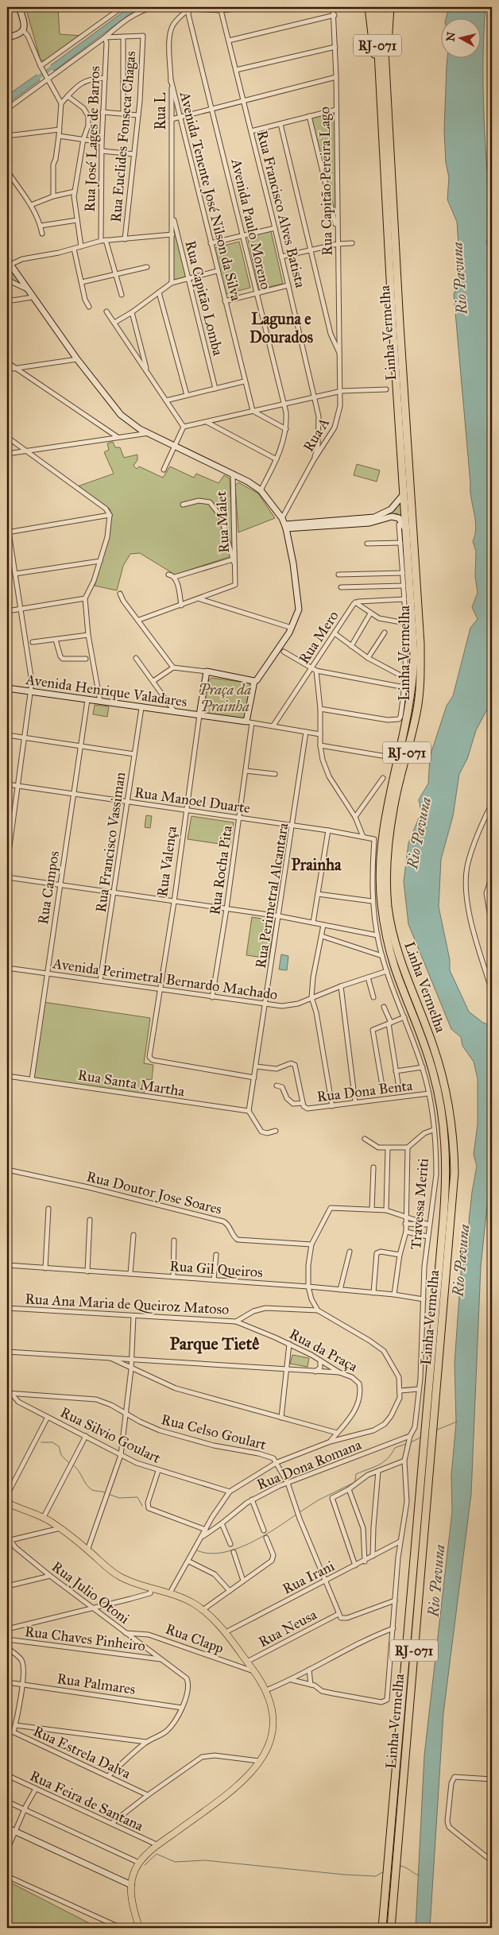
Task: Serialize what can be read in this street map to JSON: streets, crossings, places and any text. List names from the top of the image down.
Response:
{
  "streets": {
    "highway": ["RJ-071", "Linha Vermelha"],
    "main road": ["Avenida Henrique Valadares", "Rua Valença"],
    "street": [
      "Rua L",
      "Rua Euclides Fonseca Chagas",
      "Rua José Lages de Barros",
      "Rua Capitão Pereira Lago",
      "Avenida Tenente José Nilson da Silva",
      "Rua Francisco Alves Batista",
      "Avenida Paulo Moreno",
      "Rua Capitão Lomba",
      "Rua A",
      "Rua Malet",
      "Rua Mero",
      "Rua Manoel Duarte",
      "Rua Francisco Vassiman",
      "Rua Rocha Pita",
      "Rua Campos",
      "Rua Perimetral Alcantara",
      "Avenida Perimetral Bernardo Machado",
      "Rua Santa Martha",
      "Rua Dona Benta",
      "Rua Doutor Jose Soares",
      "Travessa Meriti",
      "Rua Gil Queiros",
      "Rua Ana Maria de Queiroz Matoso",
      "Rua da Praça",
      "Rua Celso Goulart",
      "Rua Silvio Goulart",
      "Rua Dona Romana",
      "Rua Irani",
      "Rua Julio Otoni",
      "Rua Neusa",
      "Rua Chaves Pinheiro",
      "Rua Clapp",
      "Rua Palmares",
      "Rua Estrela Dalva",
      "Rua Feira de Santana"
    ]
  },
  "crossings": [
    ["Rua L", "Avenida Tenente José Nilson da Silva"],
    ["Rua L", "Avenida Paulo Moreno"],
    ["Rua L", "Rua Capitão Lomba"],
    ["Rua Capitão Pereira Lago", "Rua A"],
    ["Rua Francisco Alves Batista", "Rua A"],
    ["Rua Mero", "Avenida Henrique Valadares"],
    ["Avenida Henrique Valadares", "Rua Francisco Vassiman"],
    ["Avenida Henrique Valadares", "Rua Valença"],
    ["Avenida Henrique Valadares", "Rua Rocha Pita"],
    ["Avenida Henrique Valadares", "Rua Campos"],
    ["Avenida Henrique Valadares", "Rua Perimetral Alcantara"],
    ["Rua Manoel Duarte", "Rua Francisco Vassiman"],
    ["Rua Manoel Duarte", "Rua Valença"],
    ["Rua Manoel Duarte", "Rua Rocha Pita"],
    ["Rua Manoel Duarte", "Rua Campos"],
    ["Rua Manoel Duarte", "Rua Perimetral Alcantara"],
    ["Rua Manoel Duarte", "Travessa Meriti"],
    ["Rua Francisco Vassiman", "Avenida Perimetral Bernardo Machado"],
    ["Rua Valença", "Rua Perimetral Alcantara"],
    ["Rua Valença", "Avenida Perimetral Bernardo Machado"],
    ["Rua Rocha Pita", "Avenida Perimetral Bernardo Machado"],
    ["Rua Campos", "Avenida Perimetral Bernardo Machado"],
    ["Rua Campos", "Rua Santa Martha"],
    ["Rua Perimetral Alcantara", "Avenida Perimetral Bernardo Machado"],
    ["Rua Perimetral Alcantara", "Rua Santa Martha"],
    ["Avenida Perimetral Bernardo Machado", "Travessa Meriti"],
    ["Rua Dona Benta", "Travessa Meriti"],
    ["Travessa Meriti", "Rua Gil Queiros"],
    ["Travessa Meriti", "Rua Dona Romana"],
    ["Rua Ana Maria de Queiroz Matoso", "Rua da Praça"],
    ["Rua Celso Goulart", "Rua Silvio Goulart"],
    ["Rua Julio Otoni", "Rua Chaves Pinheiro"],
    ["Rua Julio Otoni", "Rua Clapp"],
    ["Rua Julio Otoni", "Rua Palmares"]
  ],
  "districts": ["Laguna e Dourados", "Prainha", "Parque Tietê"],
  "water": ["Rio Pavuna"],
  "parks": ["Praça da Prainha"],
  "north": "left"
}
